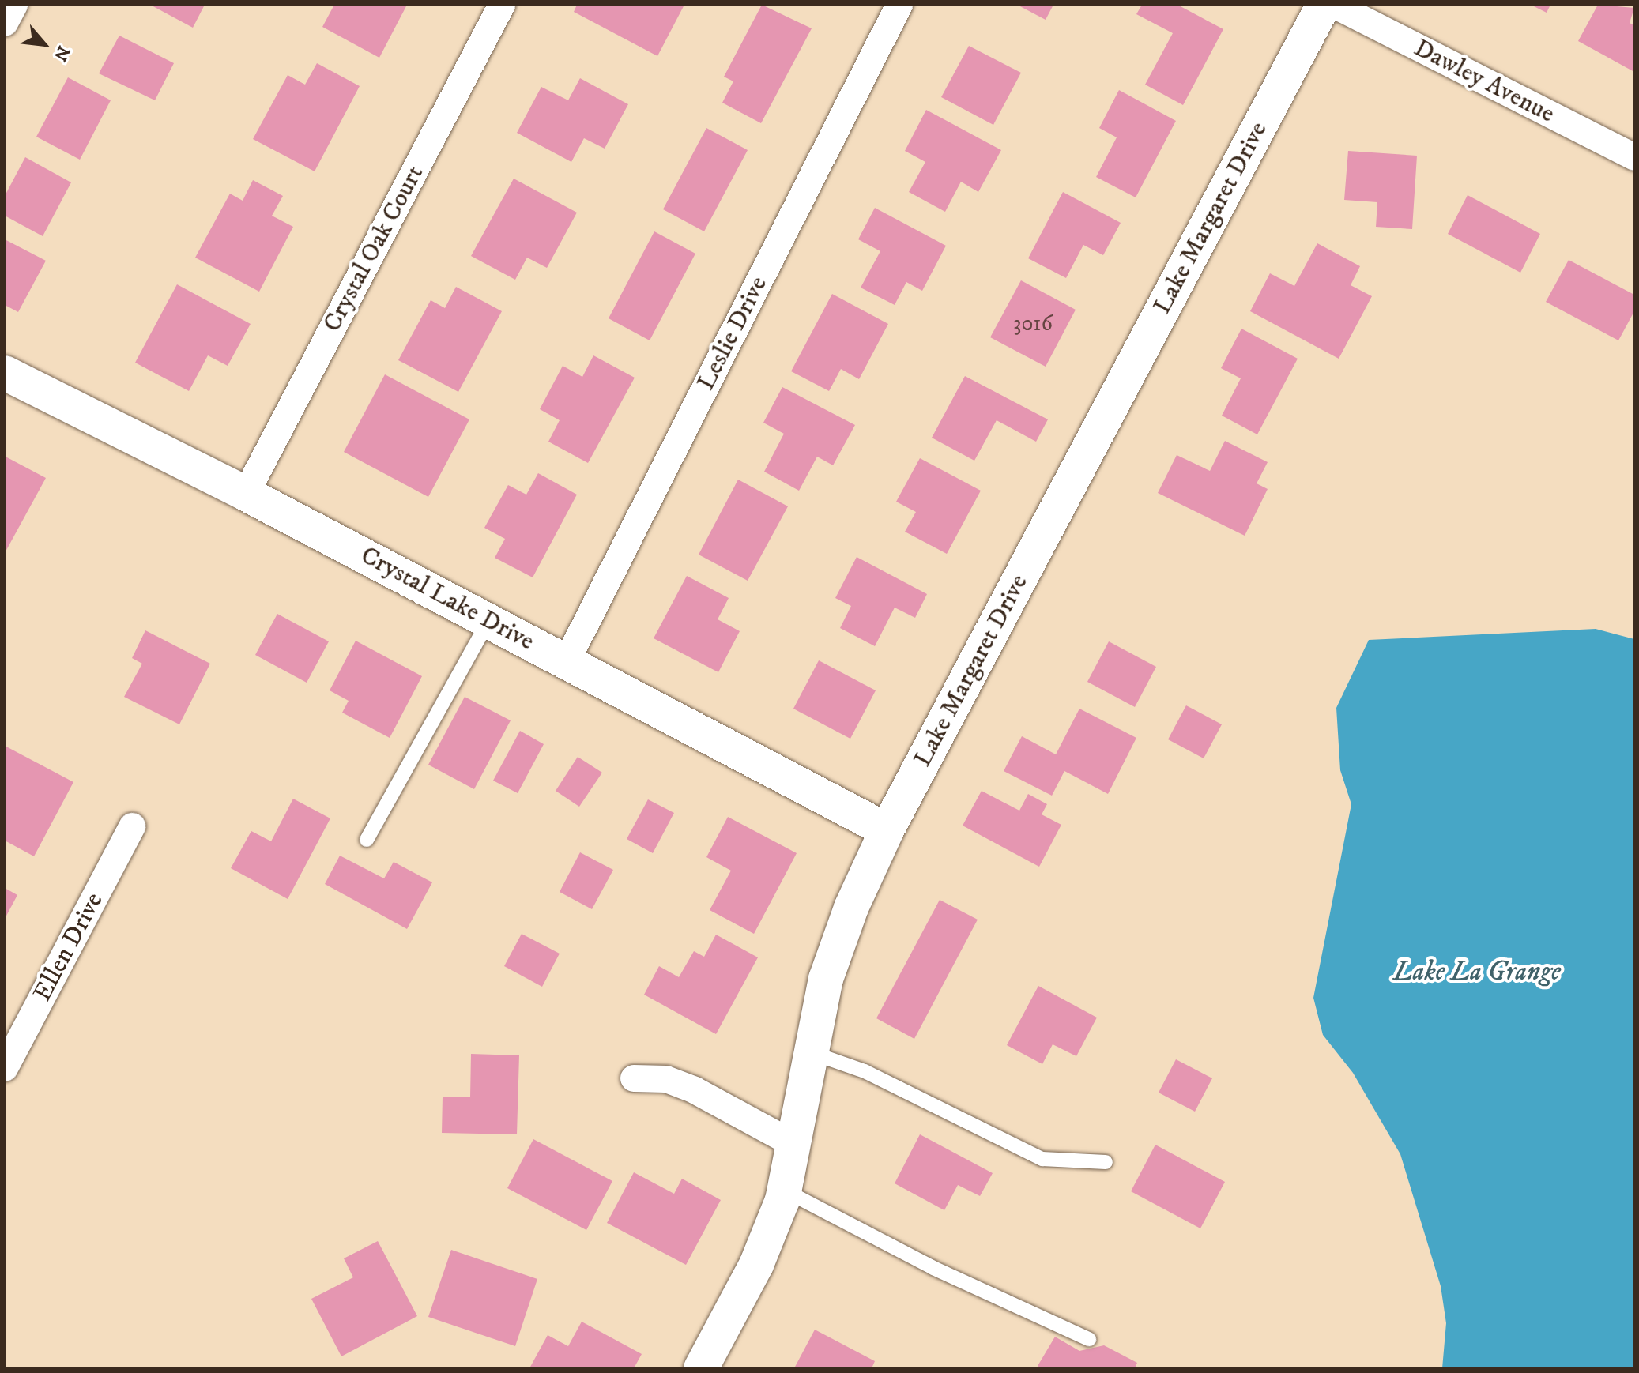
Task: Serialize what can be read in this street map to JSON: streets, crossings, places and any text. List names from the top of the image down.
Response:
{
  "streets": {
    "street": [
      "Dawley Avenue",
      "Lake Margaret Drive",
      "Crystal Oak Court",
      "Leslie Drive",
      "Crystal Lake Drive",
      "Ellen Drive"
    ]
  },
  "crossings": [
    ["Lake Margaret Drive", "Crystal Lake Drive"],
    ["Crystal Oak Court", "Crystal Lake Drive"],
    ["Leslie Drive", "Crystal Lake Drive"]
  ],
  "water": ["Lake La Grange"],
  "house_numbers": ["3016"],
  "north": "bottom right"
}
